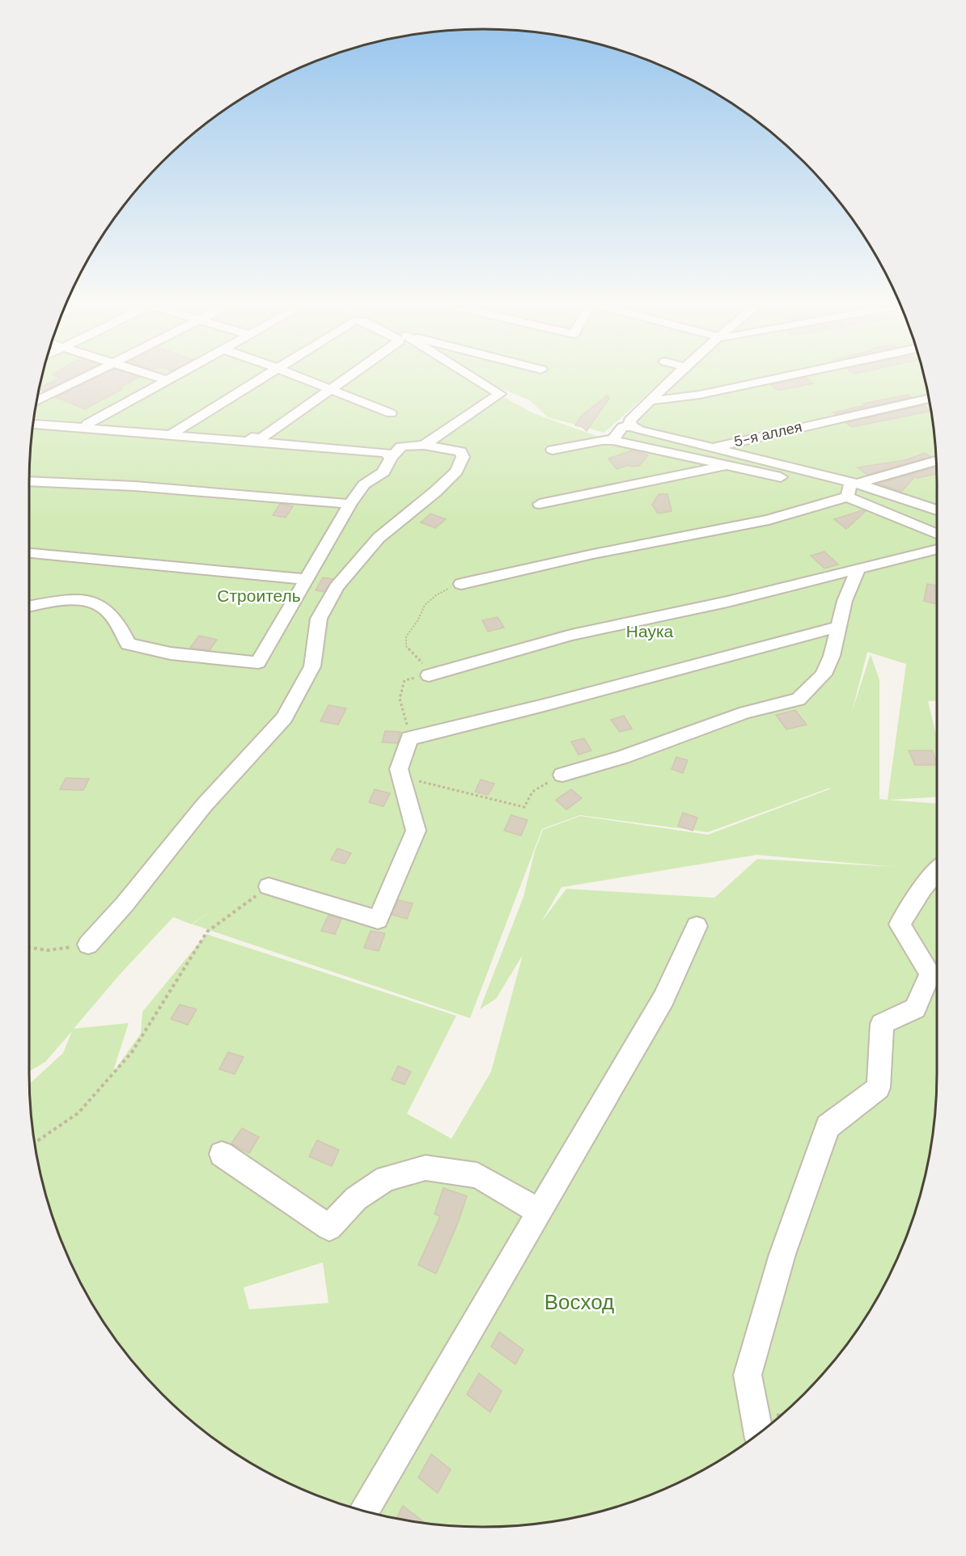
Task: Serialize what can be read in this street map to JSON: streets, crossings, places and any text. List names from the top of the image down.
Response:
{
  "streets": {
    "street": ["5-я аллея"]
  },
  "parks": ["Строитель", "Наука", "Восход"]
}
